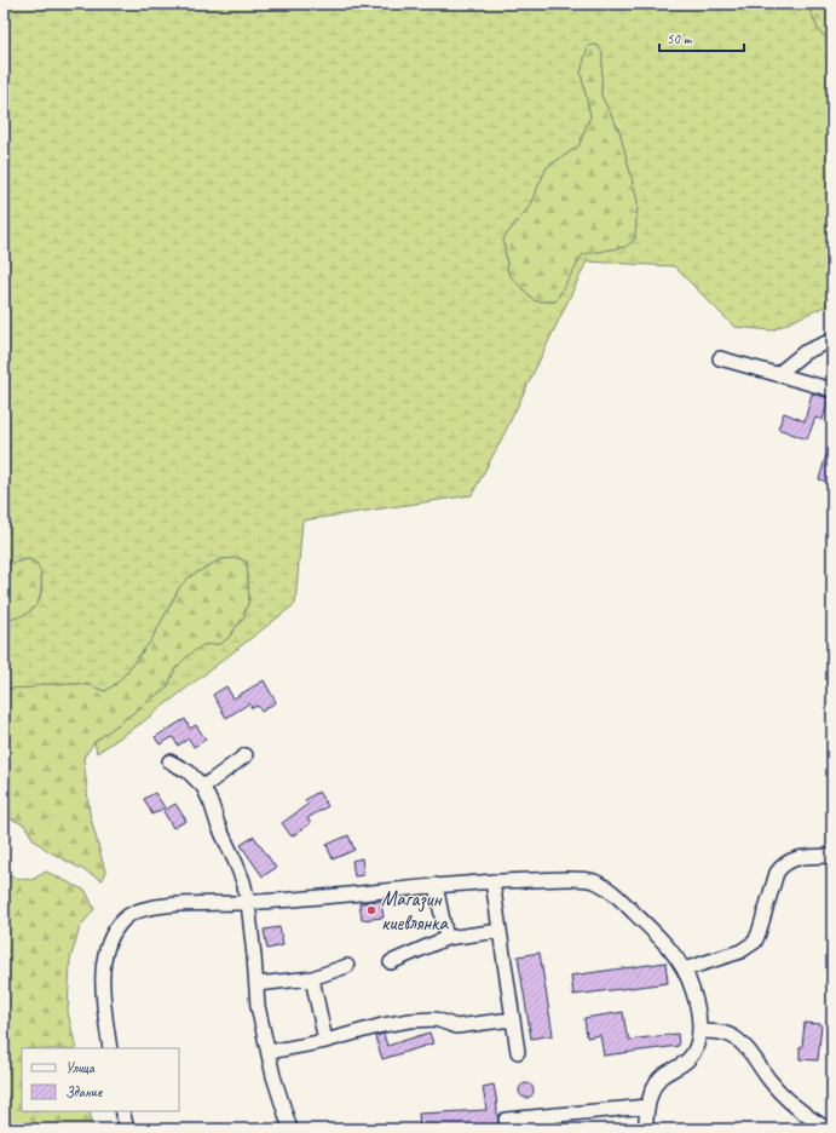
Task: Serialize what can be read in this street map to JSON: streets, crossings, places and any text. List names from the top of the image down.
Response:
{
  "places": ["Магазин киевлянка"],
  "legend": ["Улица", "Здание"],
  "scale_bar": "50 m"
}
